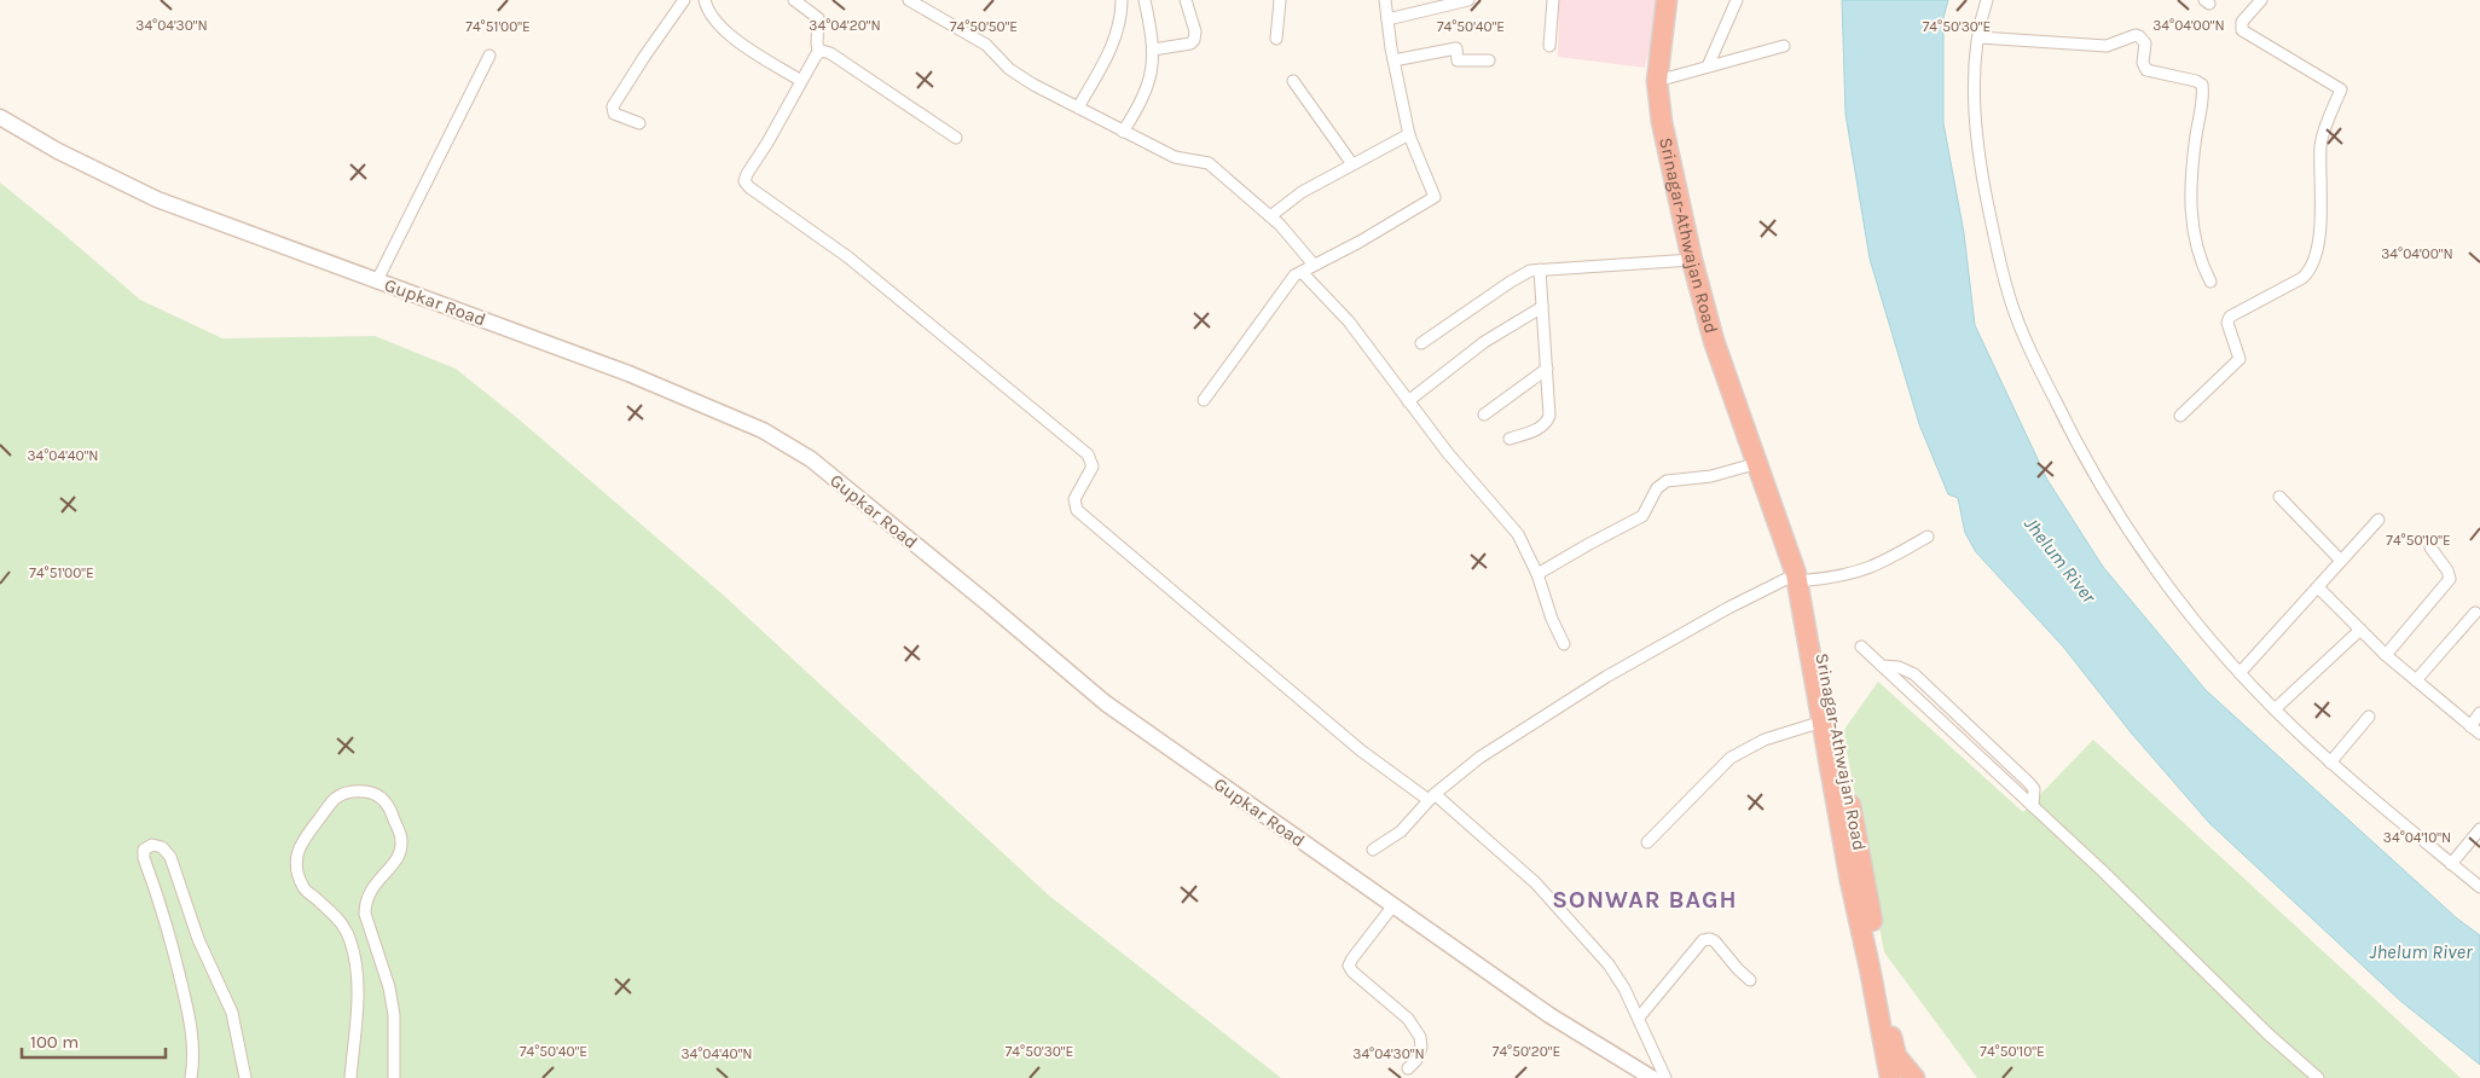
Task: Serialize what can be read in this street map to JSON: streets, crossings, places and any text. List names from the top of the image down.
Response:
{
  "streets": {
    "highway": ["Srinagar-Athwajan Road"],
    "main road": ["Gupkar Road"]
  },
  "districts": ["SONWAR BAGH"],
  "water": ["Jhelum River"],
  "scale_bar": "100 m",
  "coordinates": [
    "34°04'30\"N",
    "34°04'20\"N",
    "34°04'00\"N",
    "74°51'00\"E",
    "74°50'50\"E",
    "74°50'40\"E",
    "74°50'30\"E",
    "34°04'40\"N",
    "74°50'10\"E",
    "34°04'10\"N",
    "74°50'20\"E"
  ]
}
